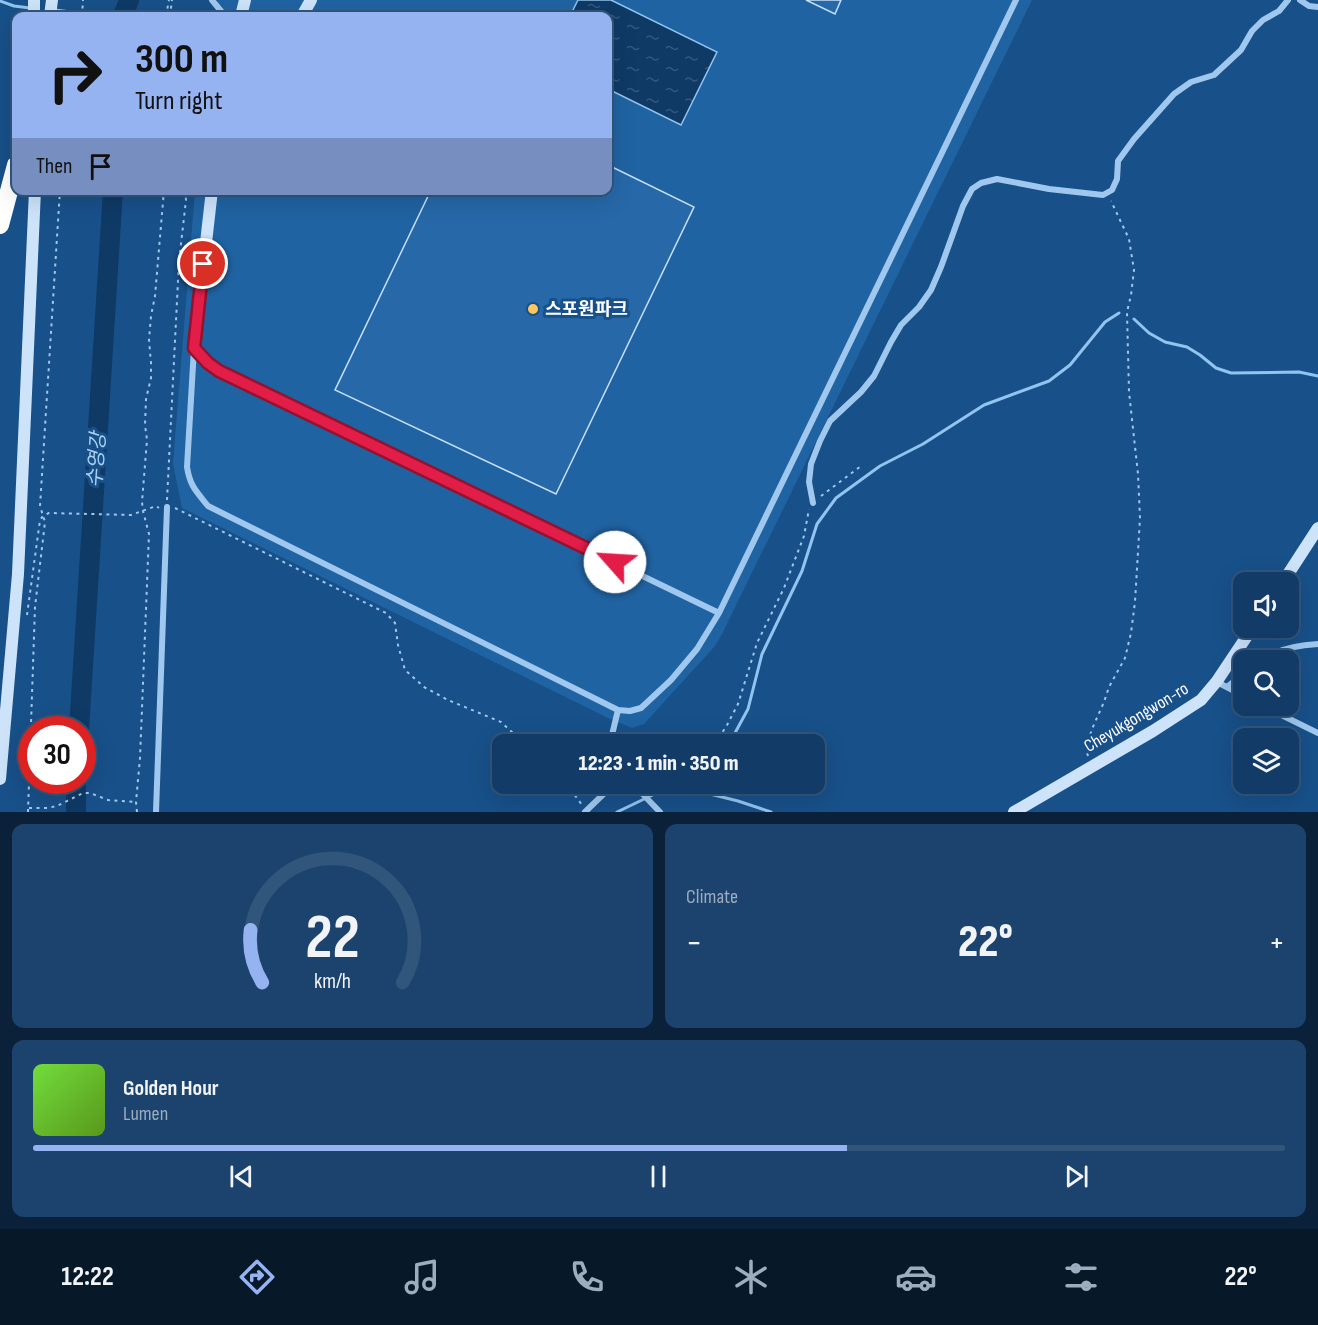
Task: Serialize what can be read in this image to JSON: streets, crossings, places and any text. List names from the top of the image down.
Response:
{
  "streets": {
    "street": ["Cheyukgongwon-ro"]
  },
  "water": ["수영강"],
  "places": ["스포원파크"],
  "page": {
    "turn": ["300 m", "Turn right"],
    "then": "Then",
    "limit": "30",
    "trip": "12:23 · 1 min · 350 m",
    "tile": "Climate",
    "heat": ["−", "22°", "+"],
    "song": ["Golden Hour", "Lumen"],
    "tabs": ["12:22", "22°"],
    "gauge": ["22", "km/h"]
  }
}
